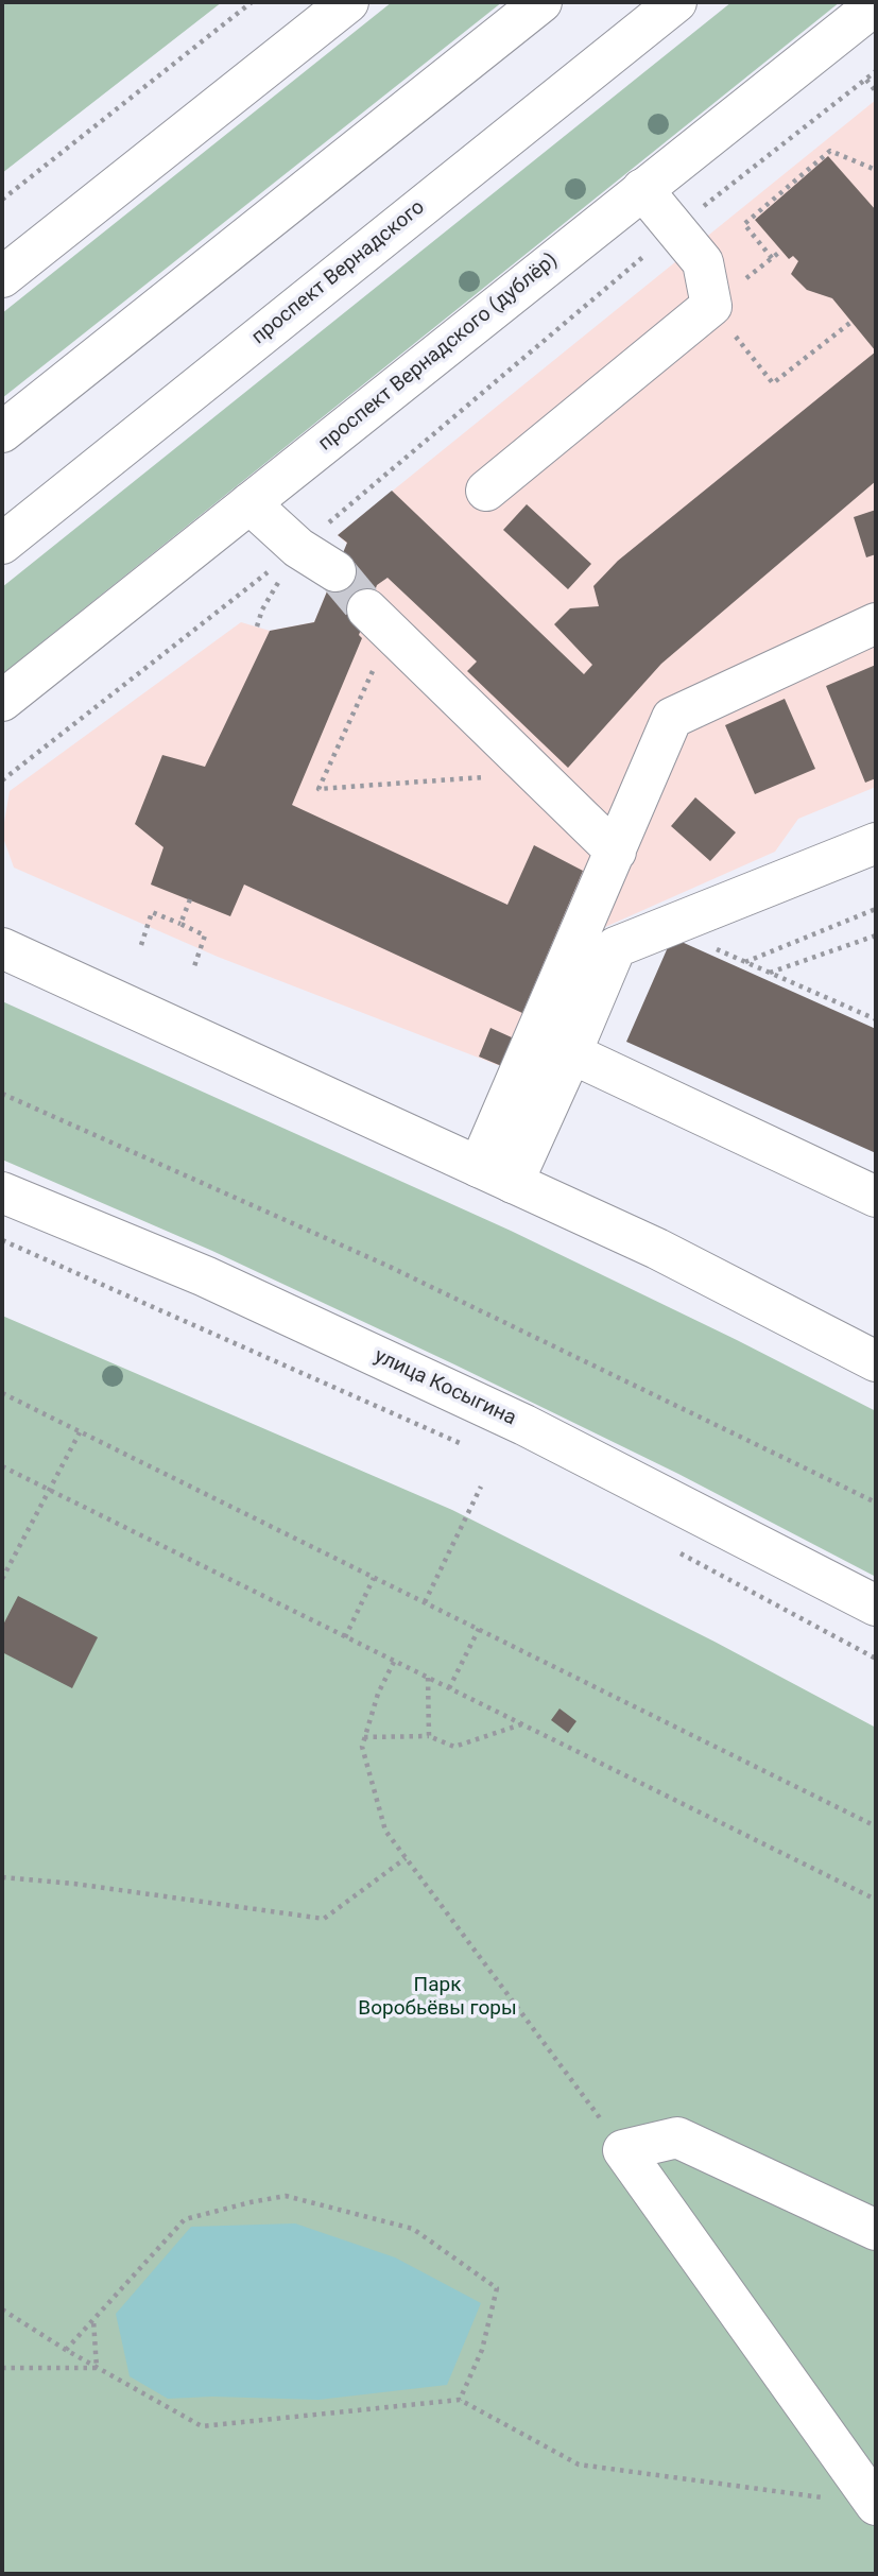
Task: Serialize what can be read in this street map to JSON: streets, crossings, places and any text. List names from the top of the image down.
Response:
{
  "streets": {
    "main road": ["проспект Вернадского", "проспект Вернадского (дублёр)", "улица Косыгина"]
  },
  "parks": ["Парк Воробьёвы горы"]
}
